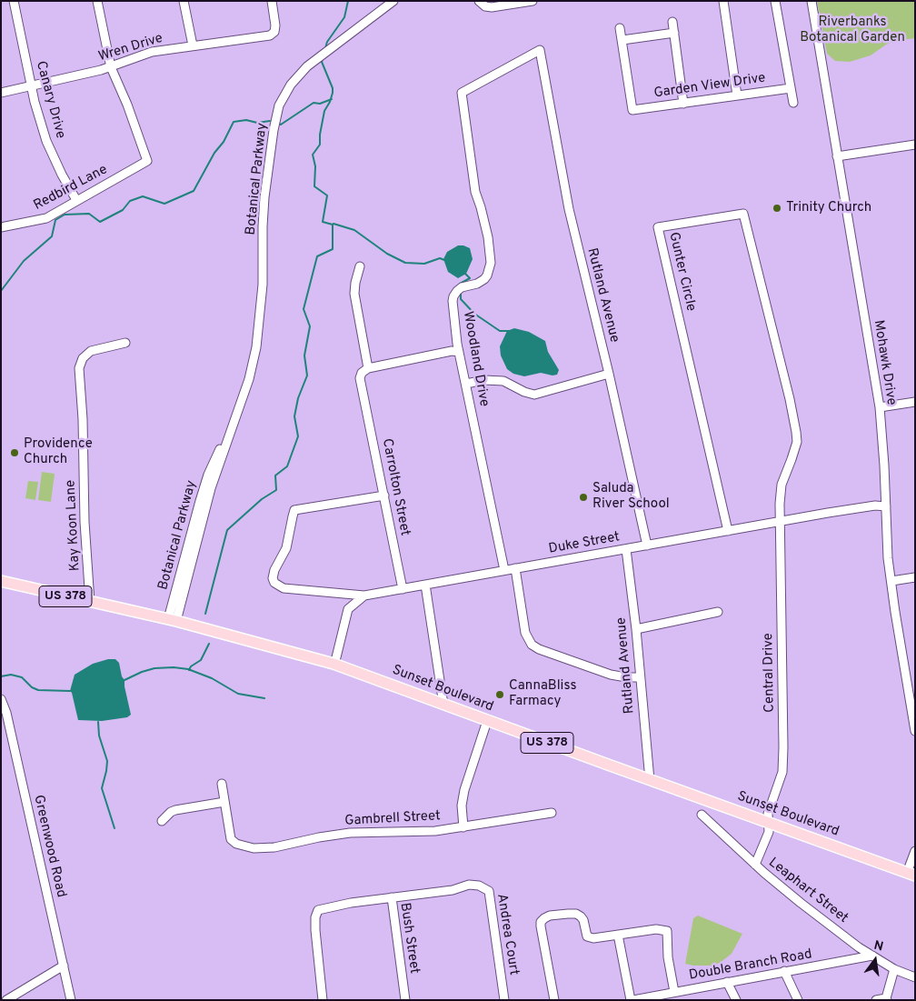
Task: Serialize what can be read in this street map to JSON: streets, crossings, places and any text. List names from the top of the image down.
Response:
{
  "streets": {
    "main road": ["US 378", "Sunset Boulevard"],
    "street": [
      "Wren Drive",
      "Garden View Drive",
      "Canary Drive",
      "Botanical Parkway",
      "Redbird Lane",
      "Gunter Circle",
      "Rutland Avenue",
      "Woodland Drive",
      "Mohawk Drive",
      "Carrolton Street",
      "Kay Koon Lane",
      "Duke Street",
      "Central Drive",
      "Gambrell Street",
      "Greenwood Road",
      "Leaphart Street",
      "Andrea Court",
      "Bush Street",
      "Double Branch Road"
    ]
  },
  "crossings": [
    ["Wren Drive", "Canary Drive"],
    ["Wren Drive", "Redbird Lane"],
    ["Canary Drive", "Redbird Lane"],
    ["Botanical Parkway", "Sunset Boulevard"],
    ["Gunter Circle", "Duke Street"],
    ["Gunter Circle", "Central Drive"],
    ["Rutland Avenue", "Woodland Drive"],
    ["Rutland Avenue", "Duke Street"],
    ["Rutland Avenue", "Sunset Boulevard"],
    ["Woodland Drive", "Duke Street"],
    ["Mohawk Drive", "Duke Street"],
    ["Carrolton Street", "Duke Street"],
    ["Kay Koon Lane", "Sunset Boulevard"],
    ["Duke Street", "Central Drive"],
    ["Duke Street", "Sunset Boulevard"],
    ["Central Drive", "Sunset Boulevard"],
    ["Central Drive", "Leaphart Street"],
    ["Sunset Boulevard", "Leaphart Street"],
    ["Leaphart Street", "Double Branch Road"],
    ["Andrea Court", "Bush Street"]
  ],
  "parks": ["Riverbanks Botanical Garden"],
  "places": [
    "Trinity Church",
    "Providence Church",
    "Saluda River School",
    "CannaBliss Farmacy"
  ],
  "north": "top"
}
